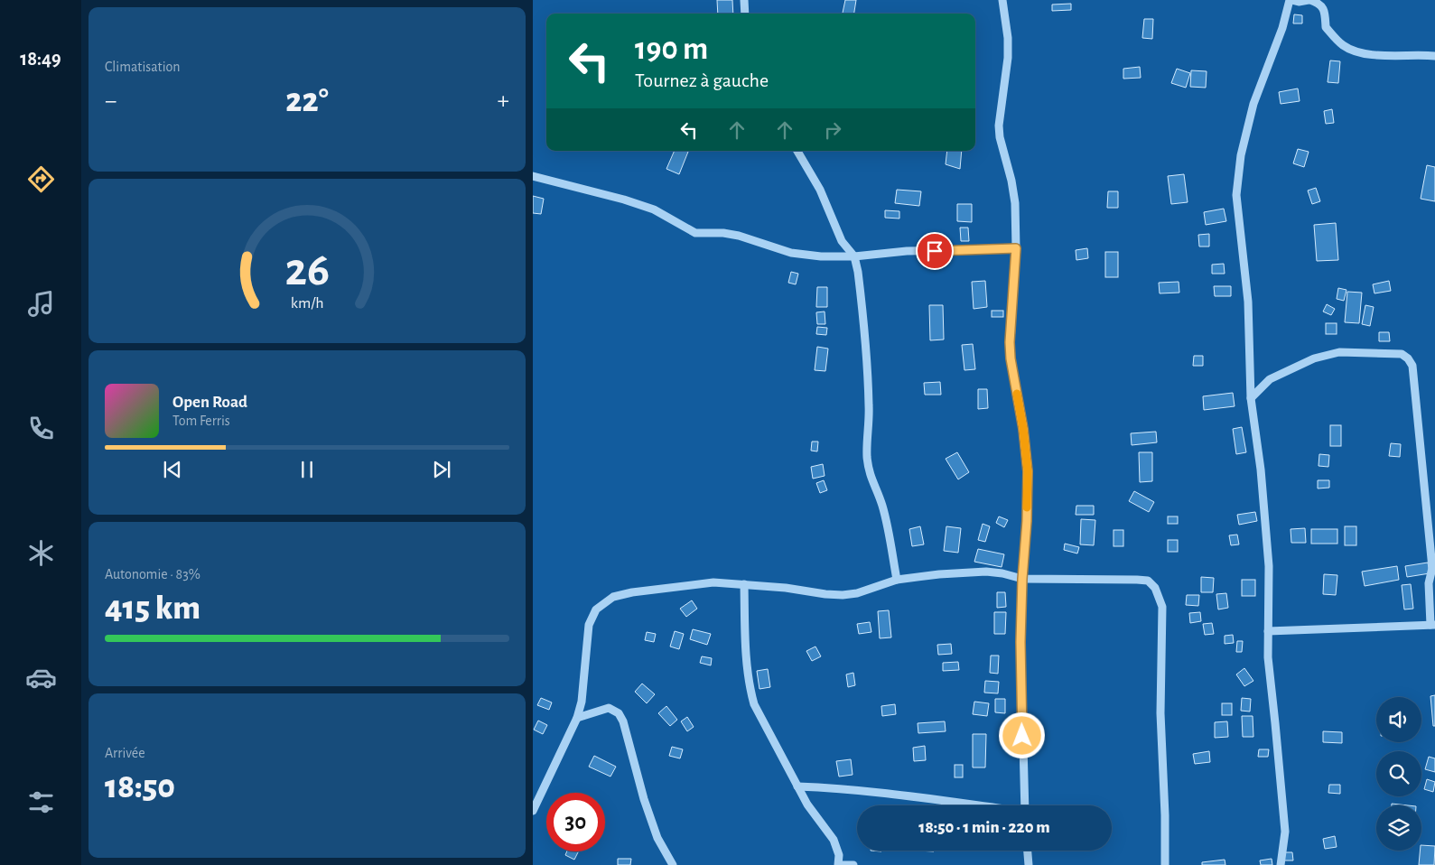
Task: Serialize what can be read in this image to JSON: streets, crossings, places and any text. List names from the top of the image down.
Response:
{
  "page": {
    "tabs": "18:49",
    "tile": [
      "Climatisation",
      ["Autonomie · 83%", "415 km"],
      ["Arrivée", "18:50"]
    ],
    "turn": ["190 m", "Tournez à gauche"],
    "heat": ["−", "22°", "+"],
    "song": ["Open Road", "Tom Ferris"],
    "limit": "30",
    "trip": "18:50 · 1 min · 220 m",
    "gauge": ["26", "km/h"]
  }
}
